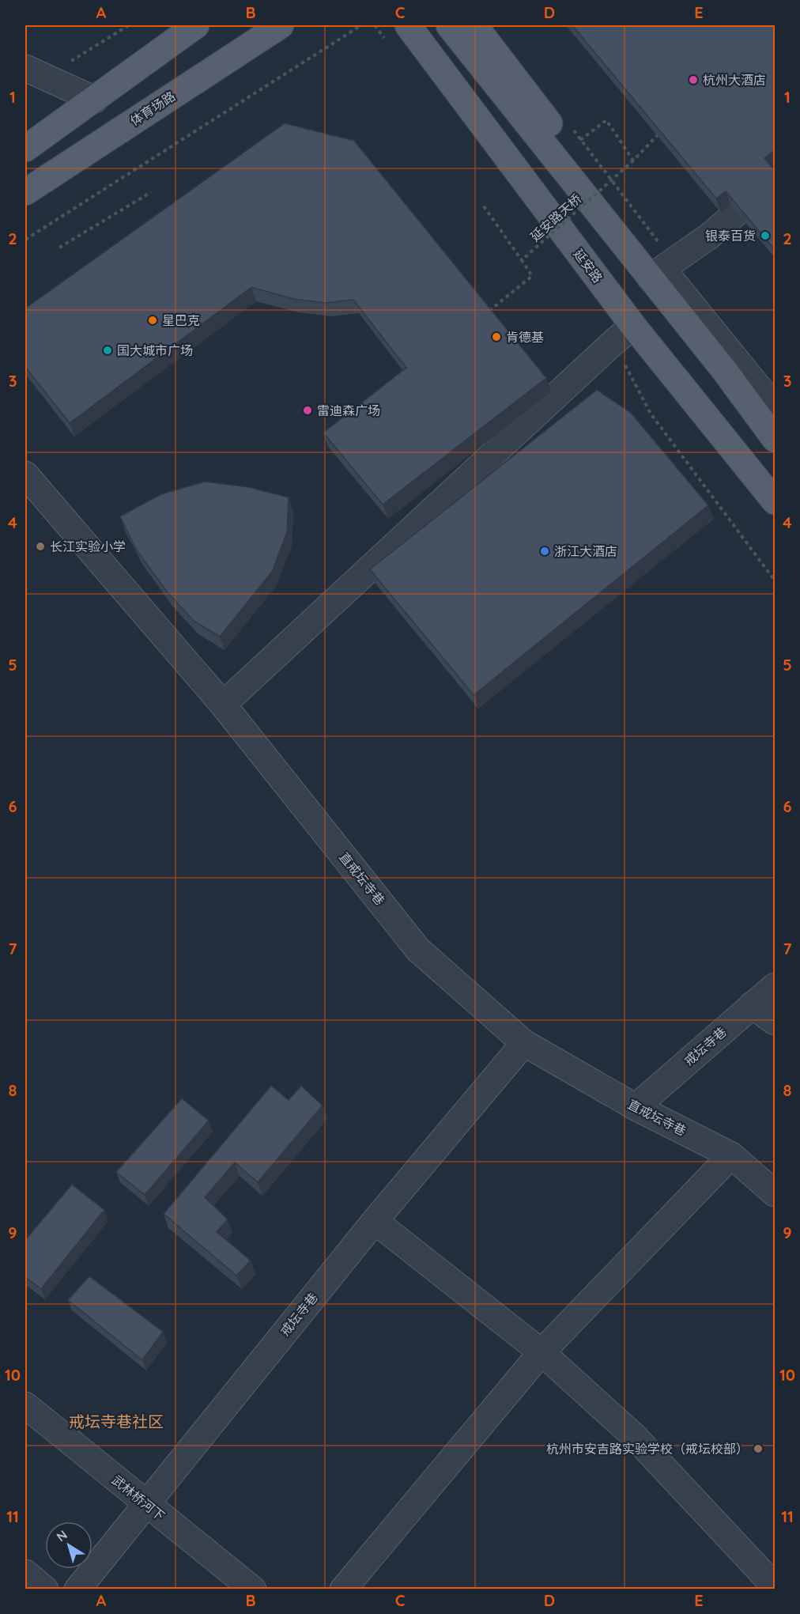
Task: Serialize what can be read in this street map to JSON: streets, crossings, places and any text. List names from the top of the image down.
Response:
{
  "streets": {
    "main road": ["体育场路", "延安路"],
    "street": ["直戒坛寺巷", "戒坛寺巷", "武林桥河下"],
    "path": ["延安路天桥"]
  },
  "crossings": [
    ["直戒坛寺巷", "戒坛寺巷"],
    ["戒坛寺巷", "武林桥河下"]
  ],
  "districts": ["戒坛寺巷社区"],
  "places": [
    "杭州大酒店",
    "银泰百货",
    "星巴克",
    "肯德基",
    "国大城市广场",
    "雷迪森广场",
    "长江实验小学",
    "浙江大酒店",
    "杭州市安吉路实验学校（戒坛校部）"
  ],
  "north": "top left",
  "grid": {
    "columns": [
      "A",
      "B",
      "C",
      "D",
      "E"
    ],
    "rows": [
      "1",
      "2",
      "3",
      "4",
      "5",
      "6",
      "7",
      "8",
      "9",
      "10",
      "11"
    ]
  }
}
